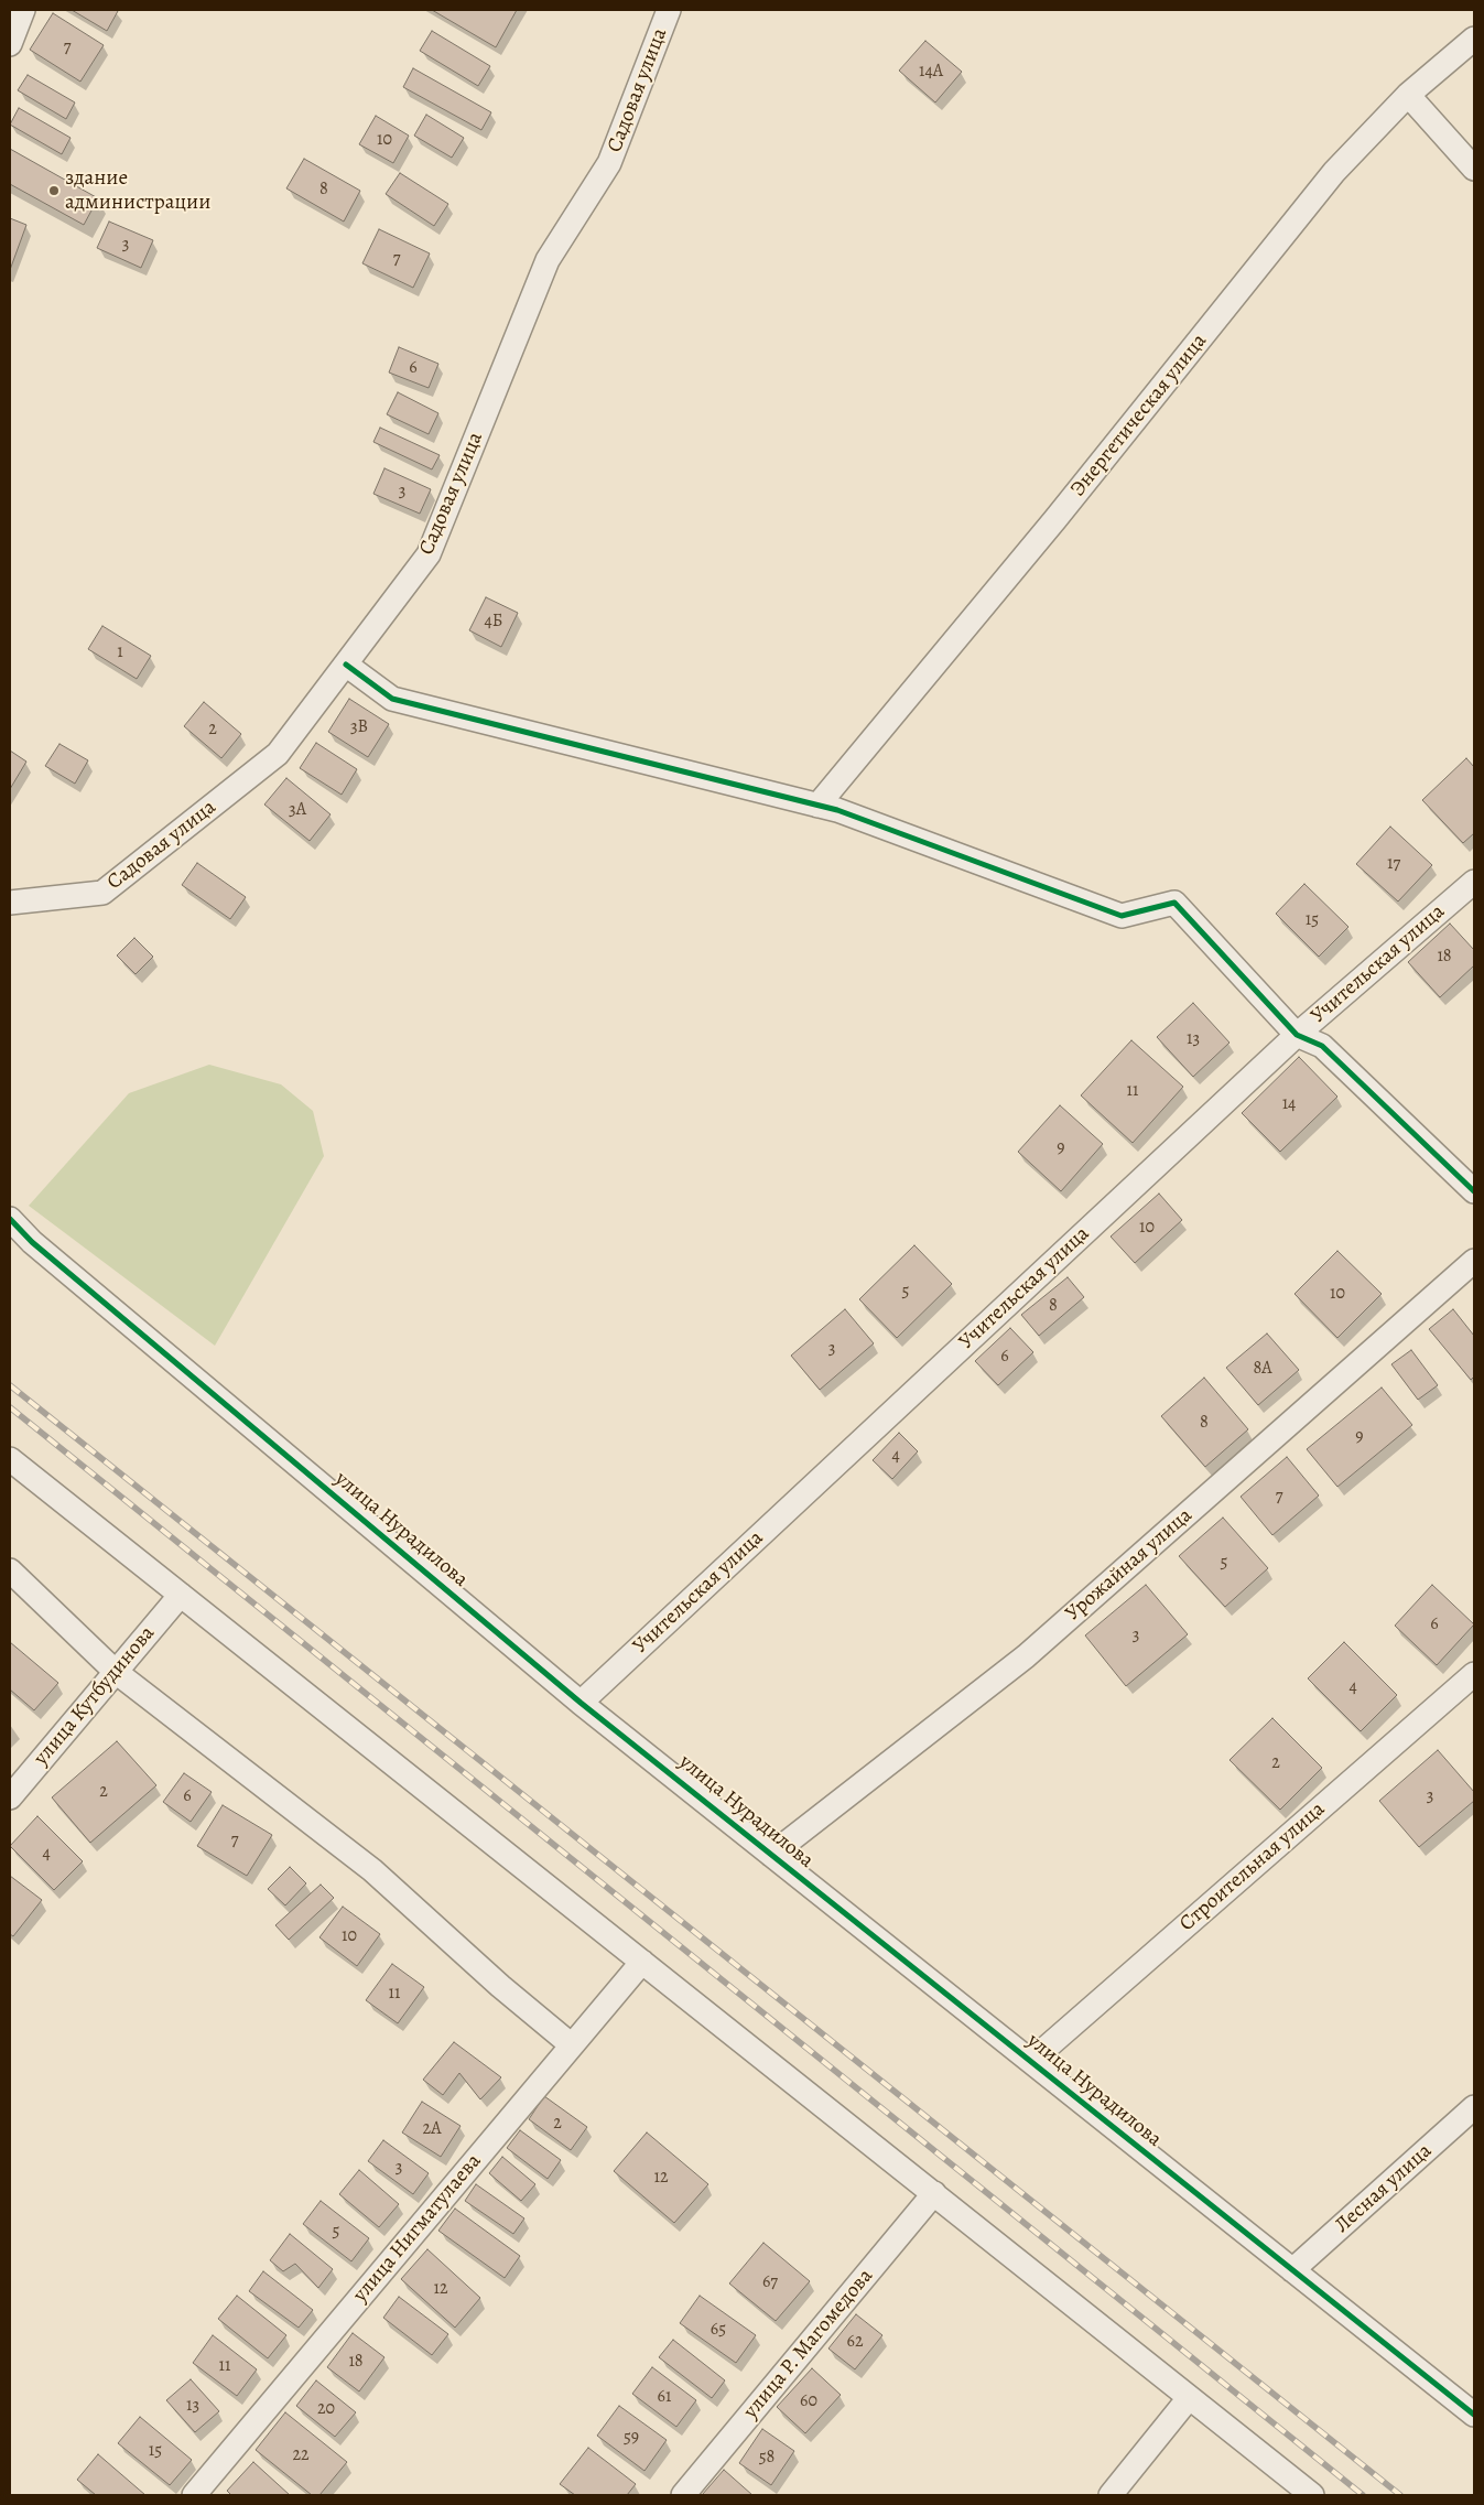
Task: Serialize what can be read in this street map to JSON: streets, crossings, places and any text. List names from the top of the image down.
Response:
{
  "streets": {
    "street": [
      "Садовая улица",
      "Энергетическая улица",
      "Учительская улица",
      "улица Нурадилова",
      "Урожайная улица",
      "улица Кутбудинова",
      "Строительная улица",
      "Лесная улица",
      "улица Нигматулаева",
      "улица Р. Магомедова"
    ]
  },
  "crossings": [
    ["Учительская улица", "улица Нурадилова"],
    ["улица Нурадилова", "Урожайная улица"],
    ["улица Нурадилова", "Строительная улица"],
    ["улица Нурадилова", "Лесная улица"]
  ],
  "places": ["здание администрации"],
  "house_numbers": [
    "7",
    "14А",
    "10",
    "8",
    "3",
    "7",
    "6",
    "3",
    "4Б",
    "1",
    "3В",
    "2",
    "3А",
    "17",
    "15",
    "18",
    "13",
    "11",
    "14",
    "9",
    "10",
    "5",
    "10",
    "8",
    "3",
    "6",
    "8А",
    "8",
    "9",
    "4",
    "7",
    "5",
    "6",
    "3",
    "4",
    "2",
    "2",
    "6",
    "3",
    "7",
    "4",
    "10",
    "11",
    "2",
    "2А",
    "3",
    "12",
    "5",
    "67",
    "12",
    "65",
    "62",
    "18",
    "11",
    "61",
    "60",
    "13",
    "20",
    "59",
    "15",
    "22",
    "58"
  ]
}
